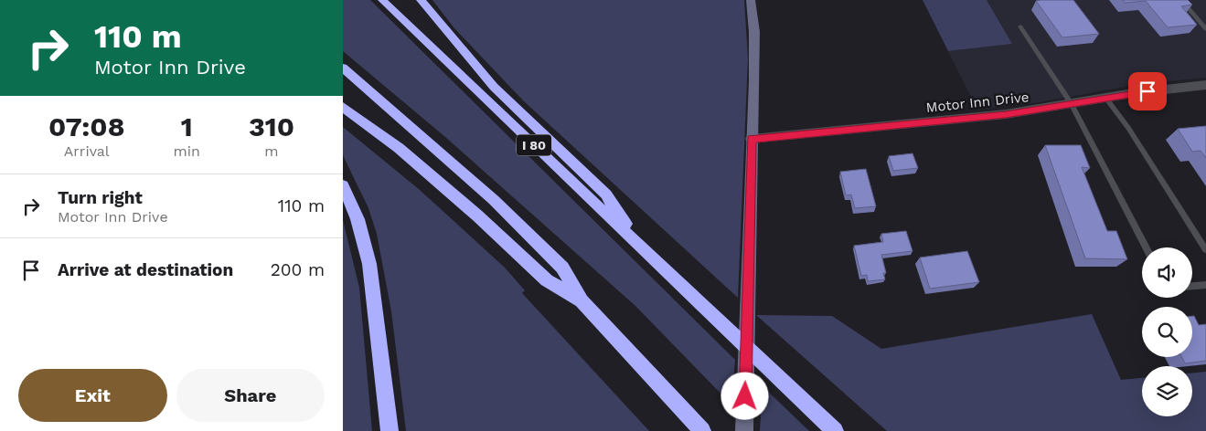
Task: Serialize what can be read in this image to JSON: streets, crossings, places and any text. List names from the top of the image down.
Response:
{
  "streets": {
    "highway": ["I 80"],
    "street": ["Motor Inn Drive"]
  },
  "page": {
    "turn": ["110 m", "Motor Inn Drive"],
    "eta": [
      "07:08",
      "Arrival",
      "1",
      "min",
      "310",
      "m"
    ],
    "list": [
      {
        "name": "Turn right",
        "note": "Motor Inn Drive",
        "value": "110 m"
      },
      {
        "name": "Arrive at destination",
        "value": "200 m"
      }
    ],
    "buttons": ["Exit", "Share"]
  }
}
